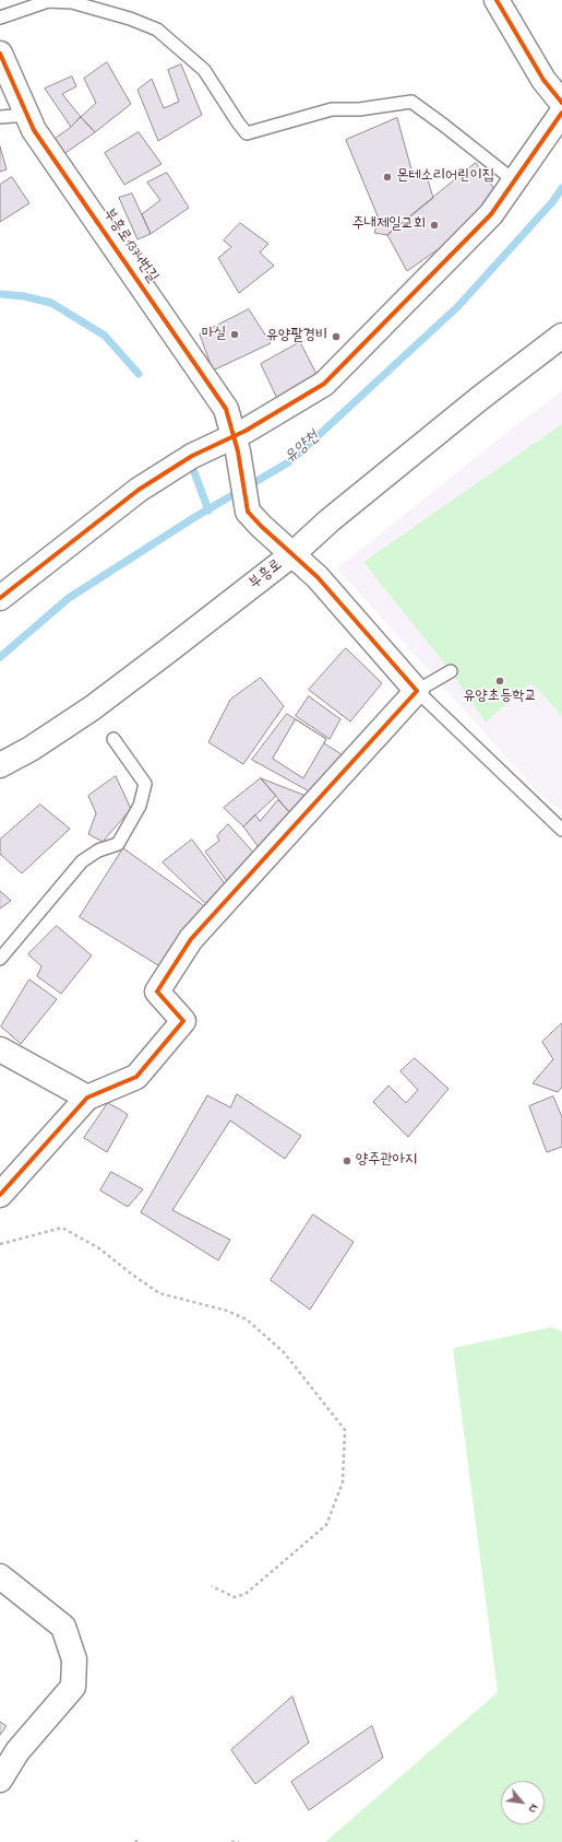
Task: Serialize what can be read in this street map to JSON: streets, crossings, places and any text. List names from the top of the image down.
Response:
{
  "streets": {
    "street": ["부흥로1374번길", "부흥로"]
  },
  "crossings": [
    ["부흥로1374번길", "부흥로"]
  ],
  "water": ["유양천"],
  "places": [
    "몬테소리어린이집",
    "주내제일교회",
    "마실",
    "유양팔경비",
    "유양초등학교",
    "양주관아지"
  ],
  "north": "bottom right"
}
